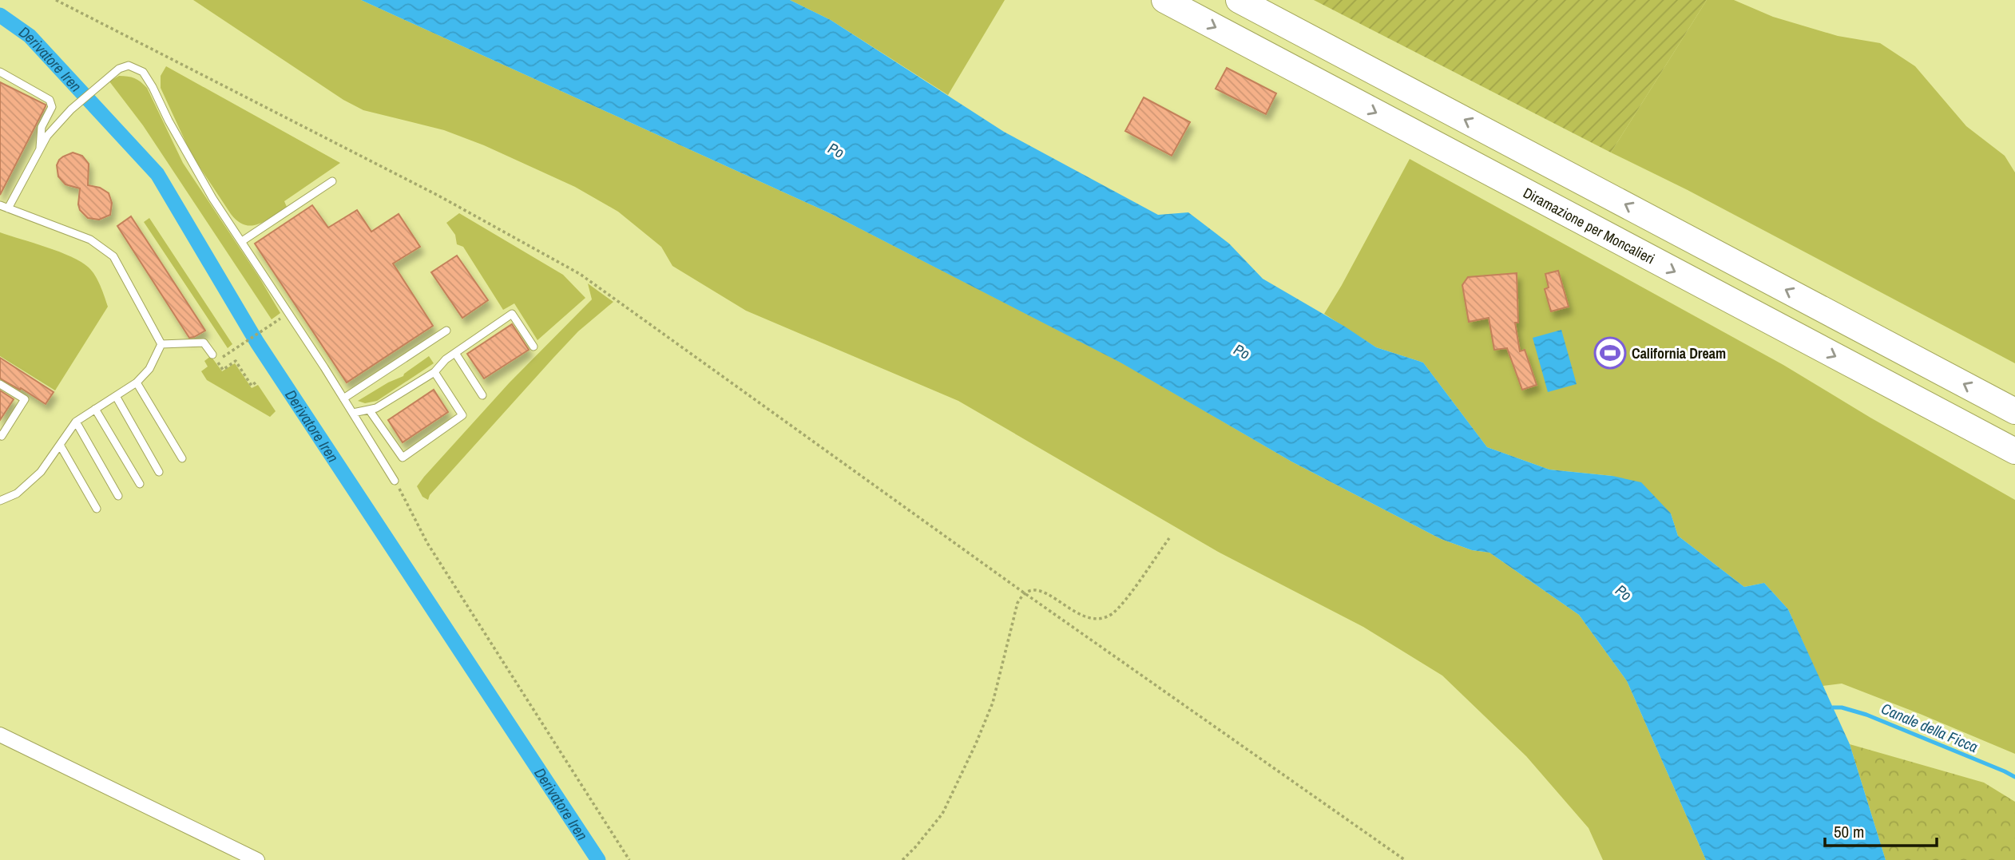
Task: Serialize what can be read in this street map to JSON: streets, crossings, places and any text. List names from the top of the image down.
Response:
{
  "streets": {
    "highway": ["Diramazione per Moncalieri"]
  },
  "water": ["Derivatore Iren", "Po", "Canale della Ficca"],
  "places": {
    "sports": ["California Dream"]
  },
  "scale_bar": "50 m"
}
